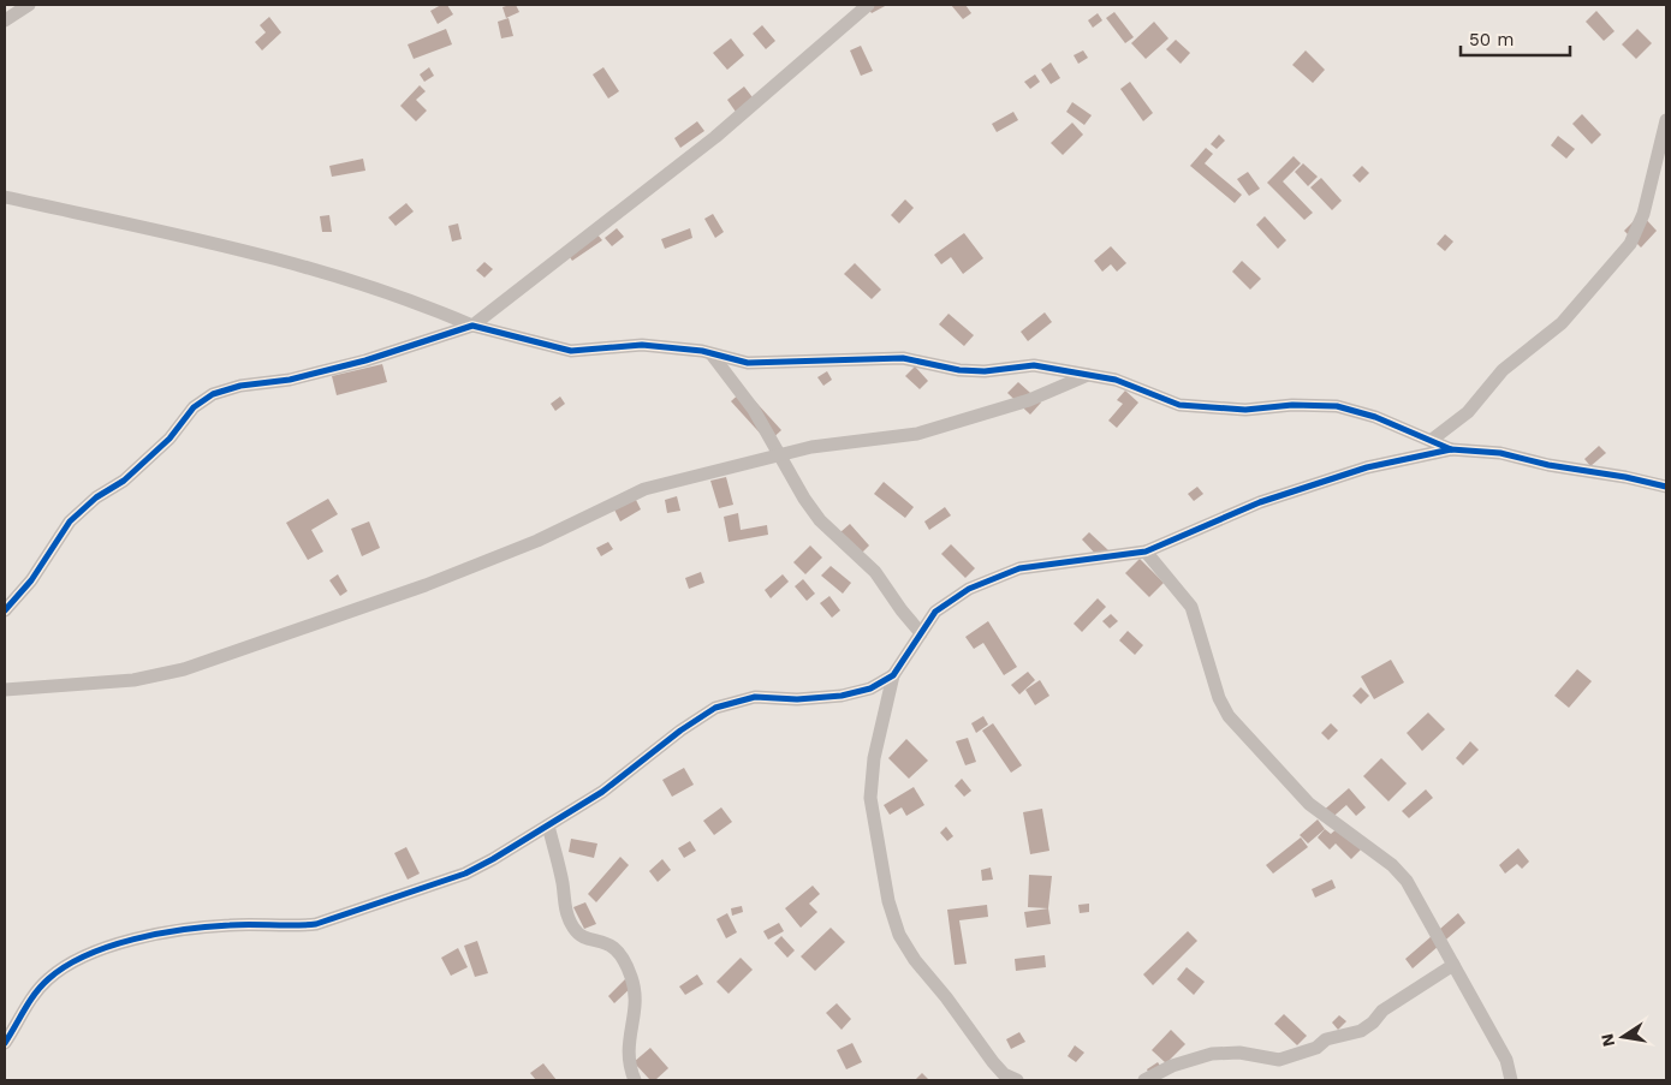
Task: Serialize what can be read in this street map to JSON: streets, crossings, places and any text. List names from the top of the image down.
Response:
{
  "scale_bar": "50 m",
  "north": "left"
}
